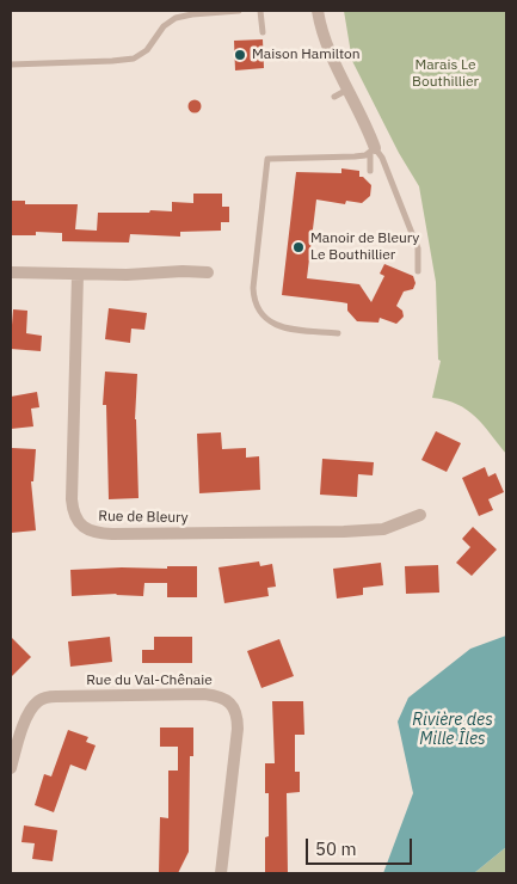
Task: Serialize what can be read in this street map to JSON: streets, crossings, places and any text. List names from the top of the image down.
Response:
{
  "streets": {
    "street": ["Rue de Bleury", "Rue du Val-Chênaie"]
  },
  "water": ["Rivière des Mille Îles"],
  "parks": ["Marais Le Bouthillier"],
  "places": ["Maison Hamilton", "Manoir de Bleury Le Bouthillier"],
  "scale_bar": "50 m"
}
